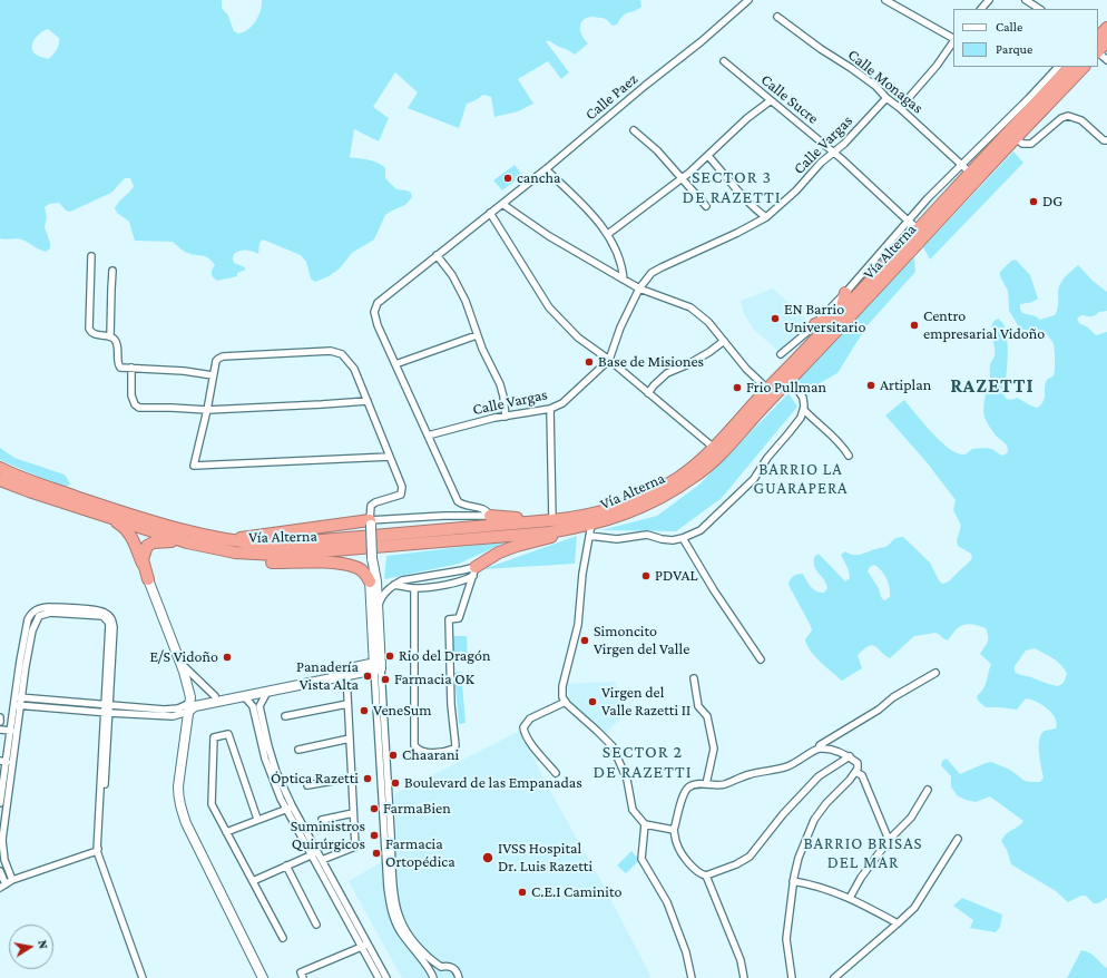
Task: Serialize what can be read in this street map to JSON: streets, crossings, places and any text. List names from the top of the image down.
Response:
{
  "streets": {
    "highway": ["Vía Alterna"],
    "street": [
      "Calle Monagas",
      "Calle Paez",
      "Calle Sucre",
      "Calle Vargas"
    ]
  },
  "crossings": [
    ["Calle Monagas", "Calle Vargas"],
    ["Calle Monagas", "Vía Alterna"],
    ["Calle Sucre", "Calle Vargas"],
    ["Calle Sucre", "Vía Alterna"]
  ],
  "districts": [
    "SECTOR 3 DE RAZETTI",
    "RAZETTI",
    "BARRIO LA GUARAPERA",
    "SECTOR 2 DE RAZETTI",
    "BARRIO BRISAS DEL MAR"
  ],
  "places": [
    "cancha",
    "DG",
    "EN Barrio Universitario",
    "Centro empresarial Vidoño",
    "Base de Misiones",
    "Artiplan",
    "Frio Pullman",
    "PDVAL",
    "Simoncito Virgen del Valle",
    "Rio del Dragón",
    "E/S Vidoño",
    "Panadería Vista Alta",
    "Farmacia OK",
    "Virgen del Valle Razetti II",
    "VeneSum",
    "Chaarani",
    "Óptica Razetti",
    "Boulevard de las Empanadas",
    "FarmaBien",
    "Suministros Quirúrgicos",
    "Farmacia Ortopédica",
    "IVSS Hospital Dr. Luis Razetti",
    "C.E.I Caminito"
  ],
  "legend": ["Calle", "Parque"],
  "north": "right"
}
